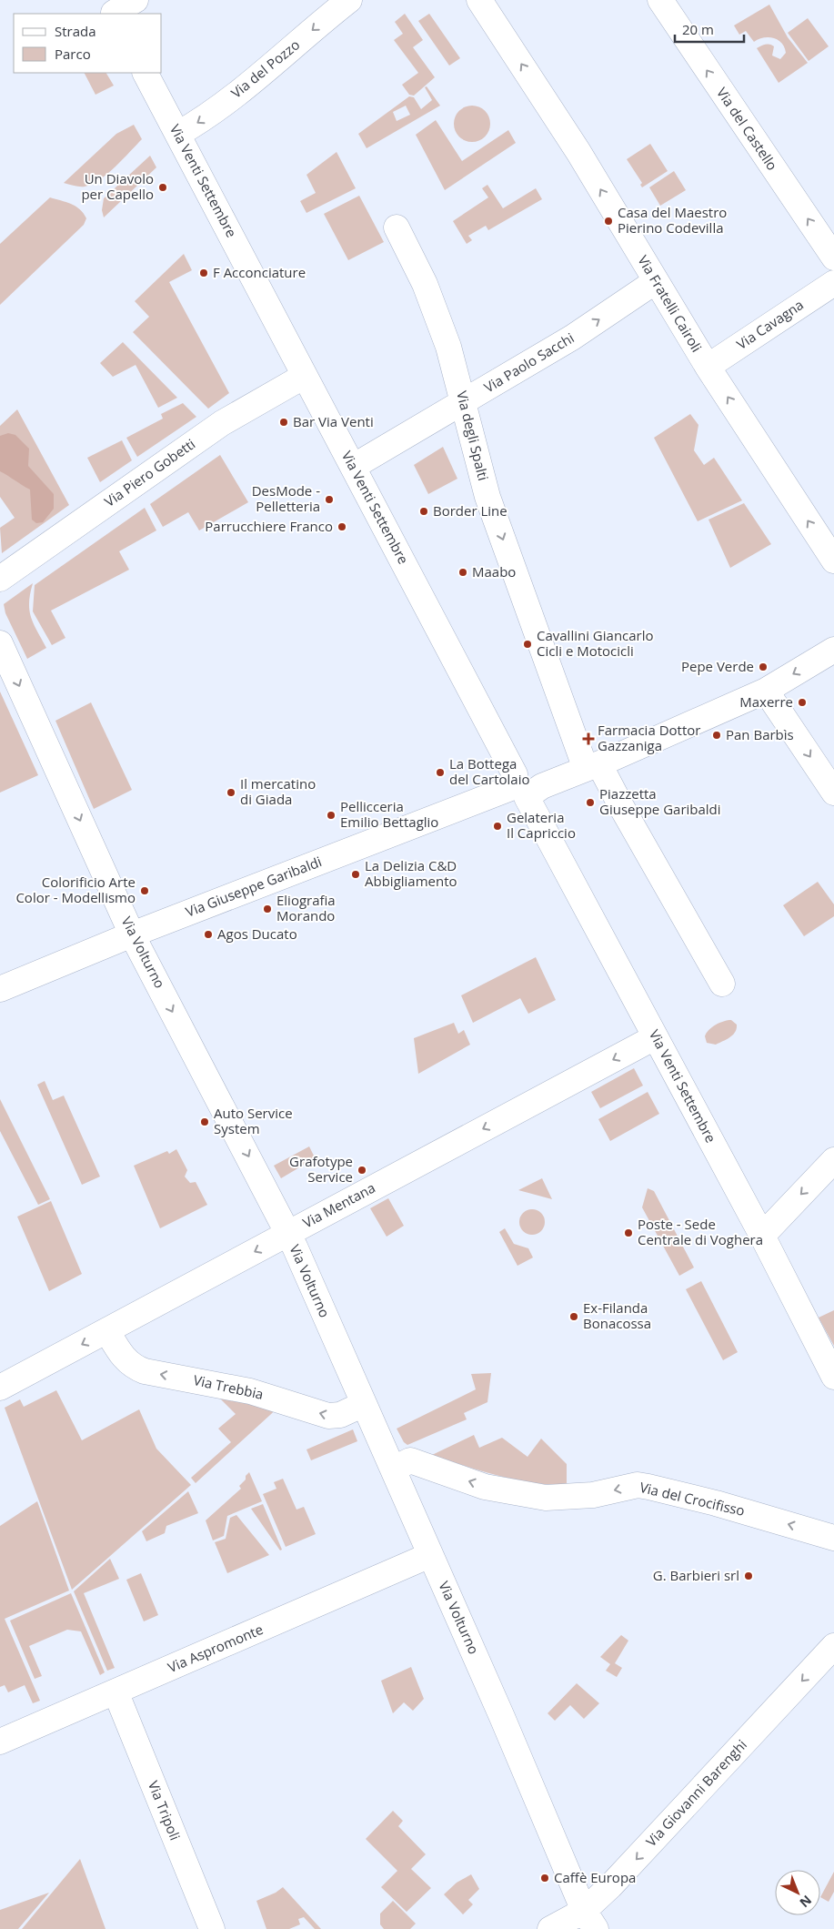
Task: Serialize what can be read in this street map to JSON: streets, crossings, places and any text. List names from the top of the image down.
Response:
{
  "streets": {
    "street": [
      "Via del Pozzo",
      "Via del Castello",
      "Via Venti Settembre",
      "Via Fratelli Cairoli",
      "Via Cavagna",
      "Via Paolo Sacchi",
      "Via degli Spalti",
      "Via Piero Gobetti",
      "Via Giuseppe Garibaldi",
      "Via Volturno",
      "Via Mentana",
      "Via Trebbia",
      "Via del Crocifisso",
      "Via Aspromonte",
      "Via Giovanni Barenghi",
      "Via Tripoli"
    ]
  },
  "crossings": [
    ["Via del Pozzo", "Via Venti Settembre"],
    ["Via Venti Settembre", "Via Paolo Sacchi"],
    ["Via Venti Settembre", "Via Piero Gobetti"],
    ["Via Venti Settembre", "Via Giuseppe Garibaldi"],
    ["Via Venti Settembre", "Via Mentana"],
    ["Via Fratelli Cairoli", "Via Cavagna"],
    ["Via Fratelli Cairoli", "Via Paolo Sacchi"],
    ["Via Paolo Sacchi", "Via degli Spalti"],
    ["Via degli Spalti", "Via Giuseppe Garibaldi"],
    ["Via Giuseppe Garibaldi", "Via Volturno"],
    ["Via Volturno", "Via Mentana"],
    ["Via Volturno", "Via Trebbia"],
    ["Via Volturno", "Via del Crocifisso"],
    ["Via Volturno", "Via Aspromonte"],
    ["Via Volturno", "Via Giovanni Barenghi"],
    ["Via Mentana", "Via Trebbia"],
    ["Via Aspromonte", "Via Tripoli"]
  ],
  "one_way": [
    "Via del Pozzo",
    "Via del Castello",
    "Via Fratelli Cairoli",
    "Via Paolo Sacchi",
    "Via degli Spalti",
    "Via Volturno",
    "Via Mentana",
    "Via Trebbia",
    "Via del Crocifisso",
    "Via Giovanni Barenghi"
  ],
  "places": {
    "other": [
      "Un Diavolo per Capello",
      "Casa del Maestro Pierino Codevilla",
      "F Acconciature",
      "Bar Via Venti",
      "DesMode - Pelletteria",
      "Border Line",
      "Parrucchiere Franco",
      "Maabo",
      "Cavallini Giancarlo Cicli e Motocicli",
      "Pepe Verde",
      "Maxerre",
      "Pan Barbìs",
      "La Bottega del Cartolaio",
      "Il mercatino di Giada",
      "Piazzetta Giuseppe Garibaldi",
      "Pellicceria Emilio Bettaglio",
      "Gelateria Il Capriccio",
      "La Delizia C&D Abbigliamento",
      "Colorificio Arte Color - Modellismo",
      "Eliografia Morando",
      "Agos Ducato",
      "Auto Service System",
      "Grafotype Service",
      "Poste - Sede Centrale di Voghera",
      "Ex-Filanda Bonacossa",
      "G. Barbieri srl",
      "Caffè Europa"
    ],
    "health": ["Farmacia Dottor Gazzaniga"]
  },
  "legend": ["Strada", "Parco"],
  "scale_bar": "20 m",
  "north": "bottom right"
}
